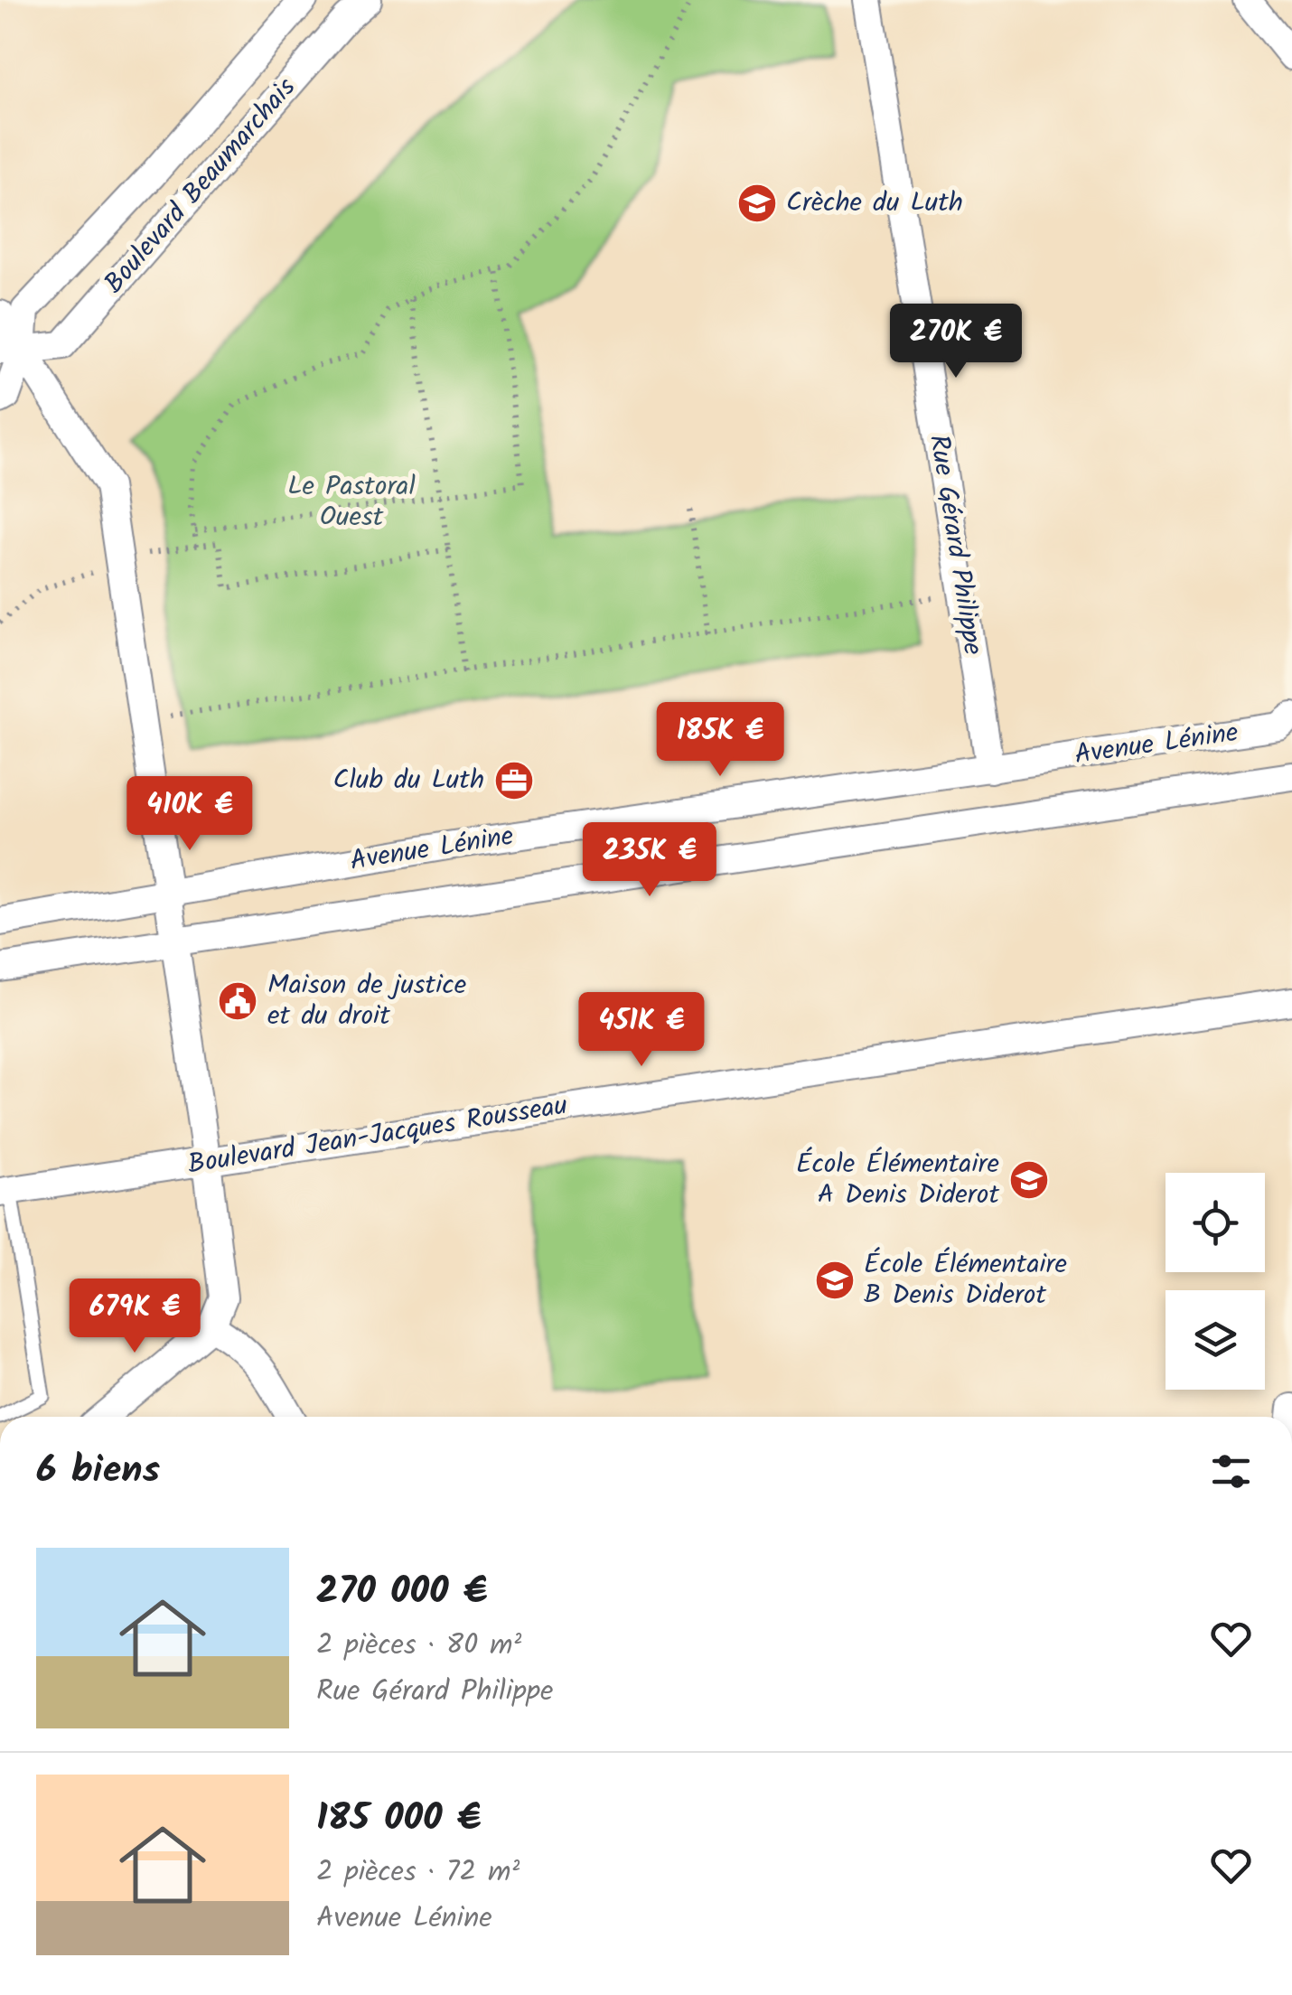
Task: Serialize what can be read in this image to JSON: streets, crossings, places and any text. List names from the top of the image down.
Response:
{
  "streets": {
    "street": [
      "Boulevard Beaumarchais",
      "Rue Gérard Philippe",
      "Avenue Lénine",
      "Boulevard Jean-Jacques Rousseau"
    ]
  },
  "crossings": [
    ["Rue Gérard Philippe", "Avenue Lénine"]
  ],
  "parks": ["Le Pastoral Ouest"],
  "places": {
    "school or university": ["Crèche du Luth", "École Élémentaire A Denis Diderot", "École Élémentaire B Denis Diderot"],
    "office": ["Club du Luth"],
    "public building": ["Maison de justice et du droit"]
  },
  "page": {
    "price": [
      "270K €",
      "185K €",
      "410K €",
      "235K €",
      "451K €",
      "679K €"
    ],
    "heading": "6 biens",
    "list": [
      {
        "name": "270 000 €",
        "note": "2 pièces · 80 m² · Rue Gérard Philippe"
      },
      {
        "name": "185 000 €",
        "note": "2 pièces · 72 m² · Avenue Lénine"
      }
    ]
  }
}
